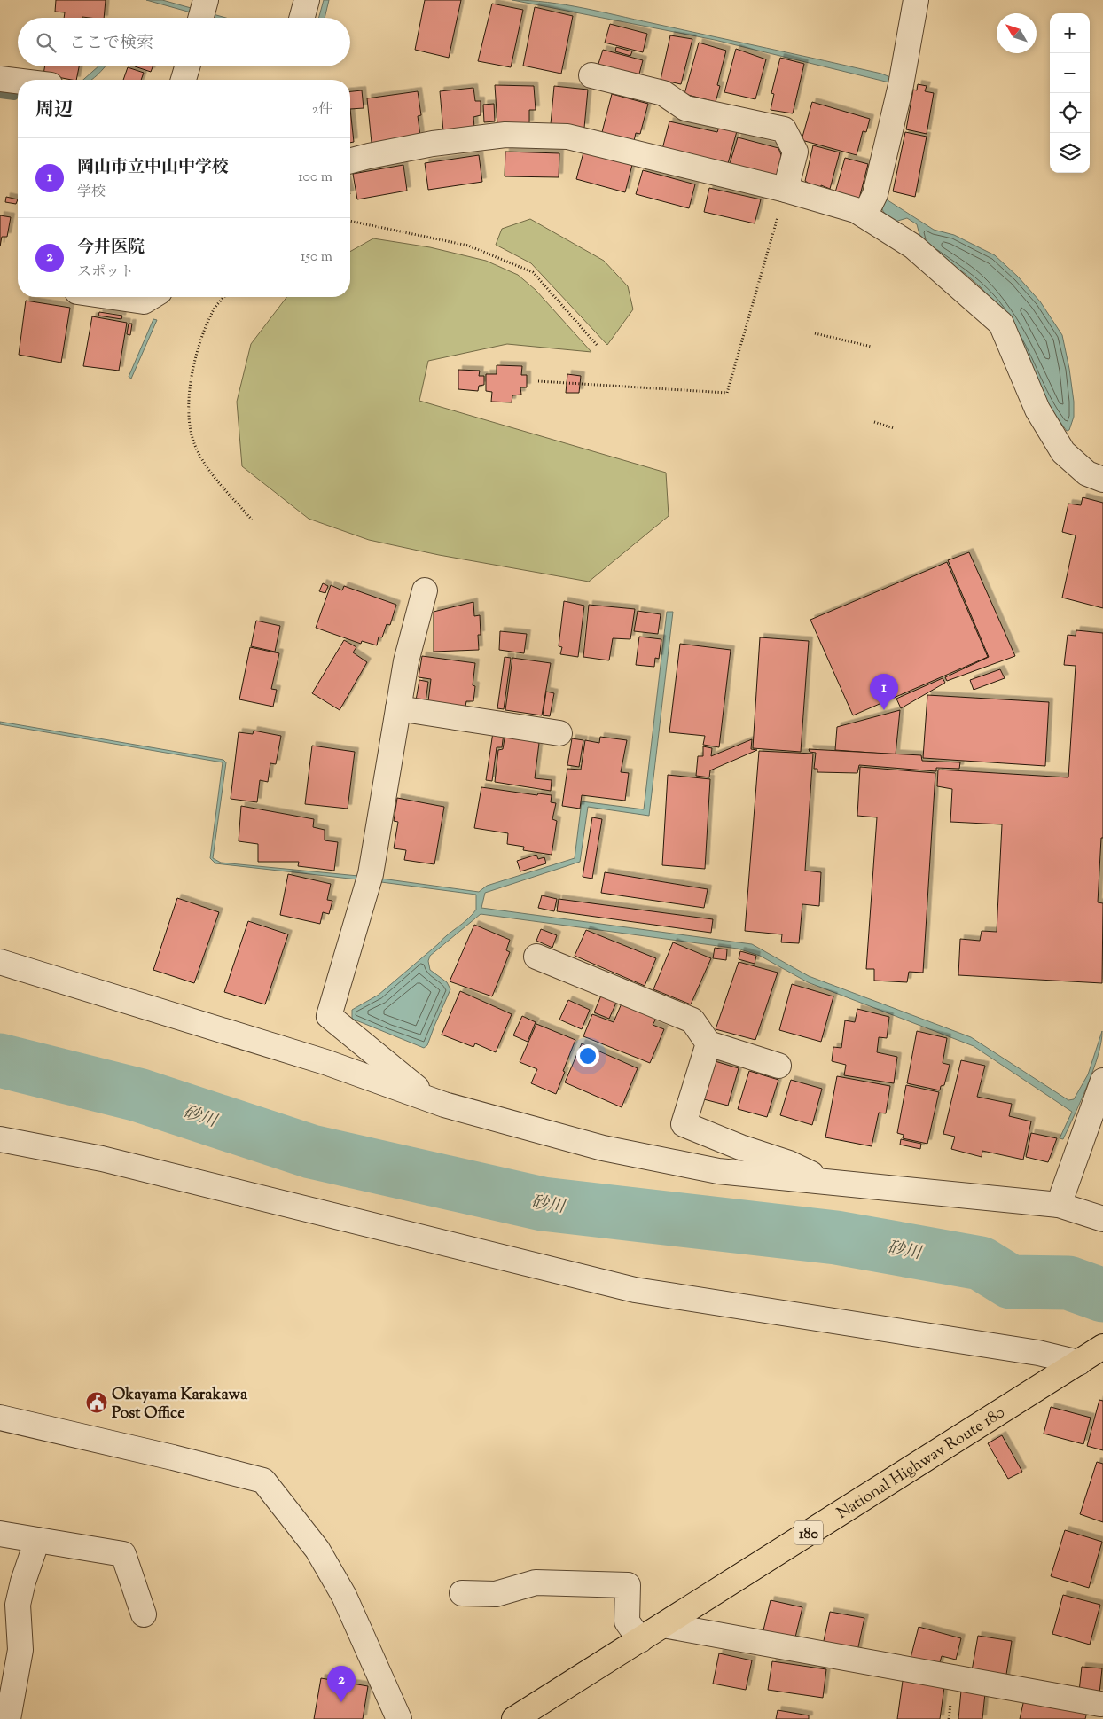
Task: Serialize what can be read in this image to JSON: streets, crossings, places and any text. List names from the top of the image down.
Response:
{
  "streets": {
    "highway": ["National Highway Route 180", "180"]
  },
  "water": ["砂川"],
  "places": {
    "public building": ["Okayama Karakawa Post Office"]
  },
  "north": "top left",
  "page": {
    "map_buttons": ["+", "−"],
    "search": "ここで検索",
    "heading": ["周辺", "2件"],
    "list": [
      {
        "mark": "1",
        "name": "岡山市立中山中学校",
        "note": "学校",
        "value": "100 m"
      },
      {
        "mark": "2",
        "name": "今井医院",
        "note": "スポット",
        "value": "150 m"
      }
    ],
    "pins": ["1", "2"]
  }
}
